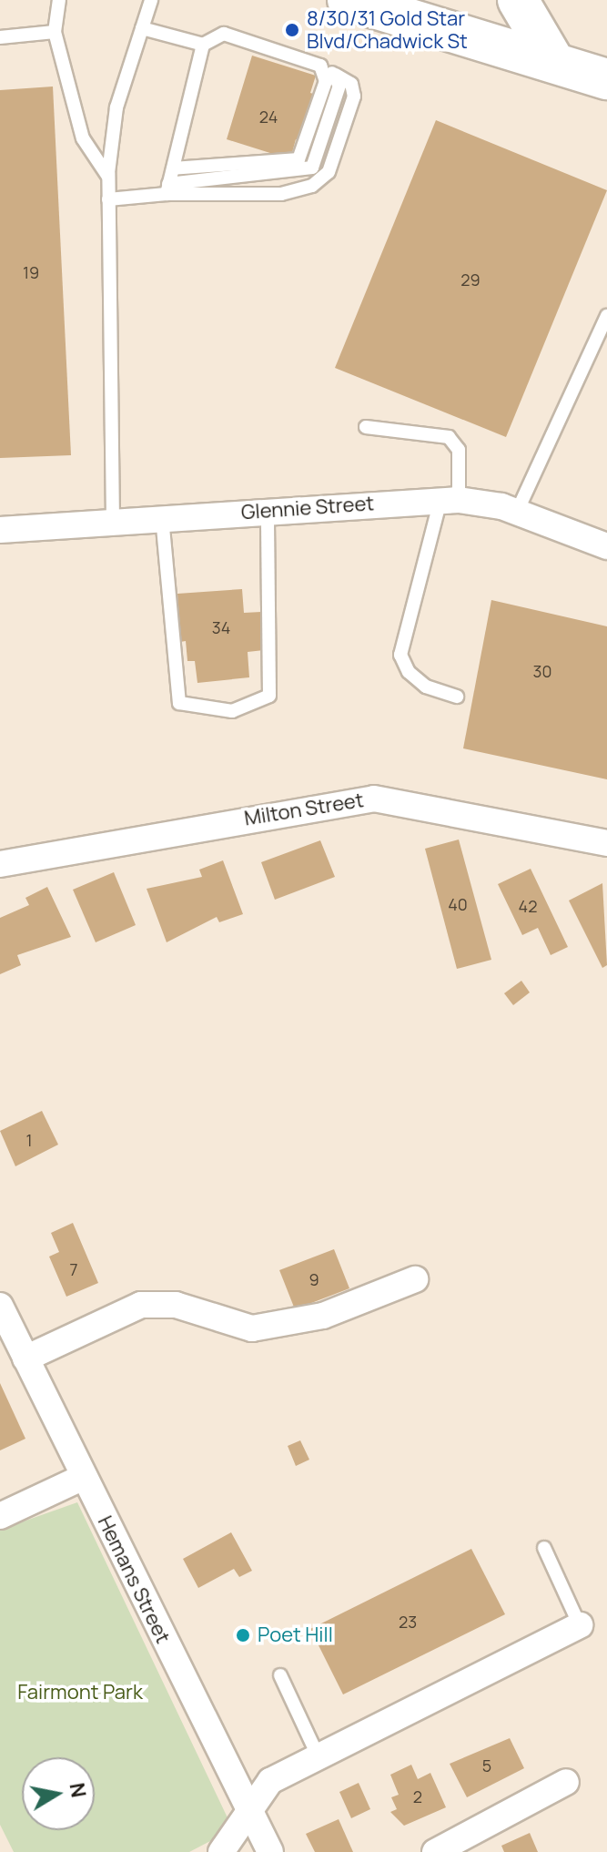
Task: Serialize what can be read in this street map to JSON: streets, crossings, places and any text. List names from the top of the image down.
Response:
{
  "streets": {
    "street": ["Glennie Street", "Milton Street", "Hemans Street"]
  },
  "parks": ["Fairmont Park"],
  "places": ["8/30/31 Gold Star Blvd/Chadwick St", "Poet Hill"],
  "house_numbers": [
    "24",
    "19",
    "29",
    "34",
    "30",
    "40",
    "42",
    "1",
    "7",
    "9",
    "23",
    "5",
    "2"
  ],
  "north": "right"
}
